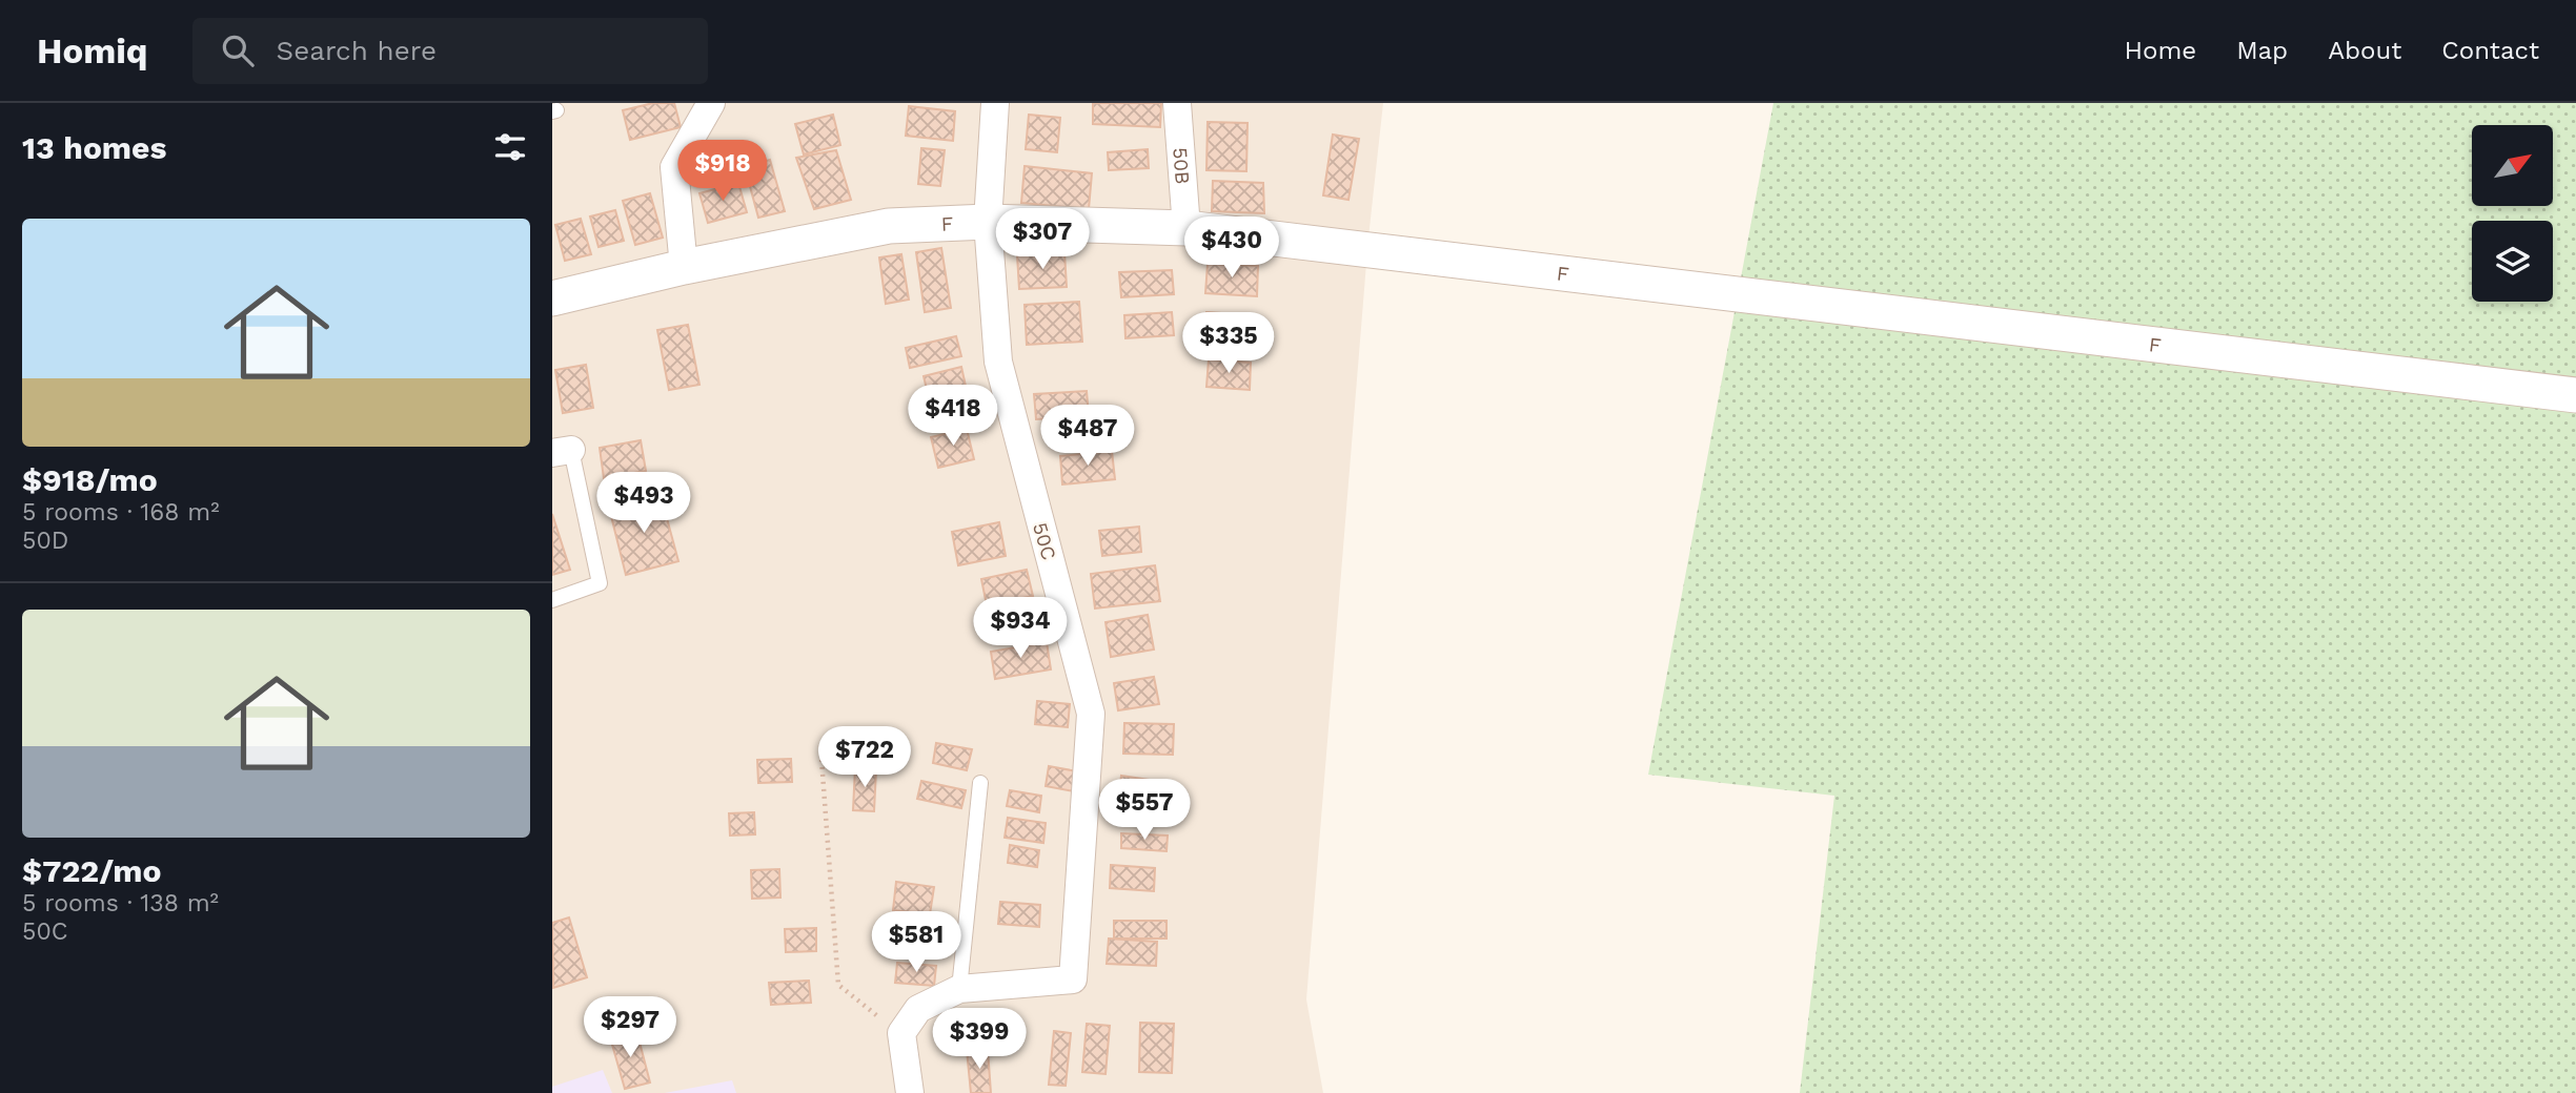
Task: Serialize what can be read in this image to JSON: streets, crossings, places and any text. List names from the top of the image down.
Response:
{
  "streets": {
    "street": ["50B", "F", "50C"]
  },
  "crossings": [
    ["50B", "F"],
    ["F", "50C"]
  ],
  "north": "top right",
  "page": {
    "header": "Homiq",
    "search": "Search here",
    "nav": [
      "Home",
      "Map",
      "About",
      "Contact"
    ],
    "heading": "13 homes",
    "price": [
      "$918",
      "$307",
      "$430",
      "$335",
      "$418",
      "$487",
      "$493",
      "$934",
      "$722",
      "$557",
      "$581",
      "$297",
      "$399"
    ],
    "list": [
      {
        "name": "$918/mo",
        "note": "5 rooms · 168 m² · 50D"
      },
      {
        "name": "$722/mo",
        "note": "5 rooms · 138 m² · 50C"
      }
    ]
  }
}
